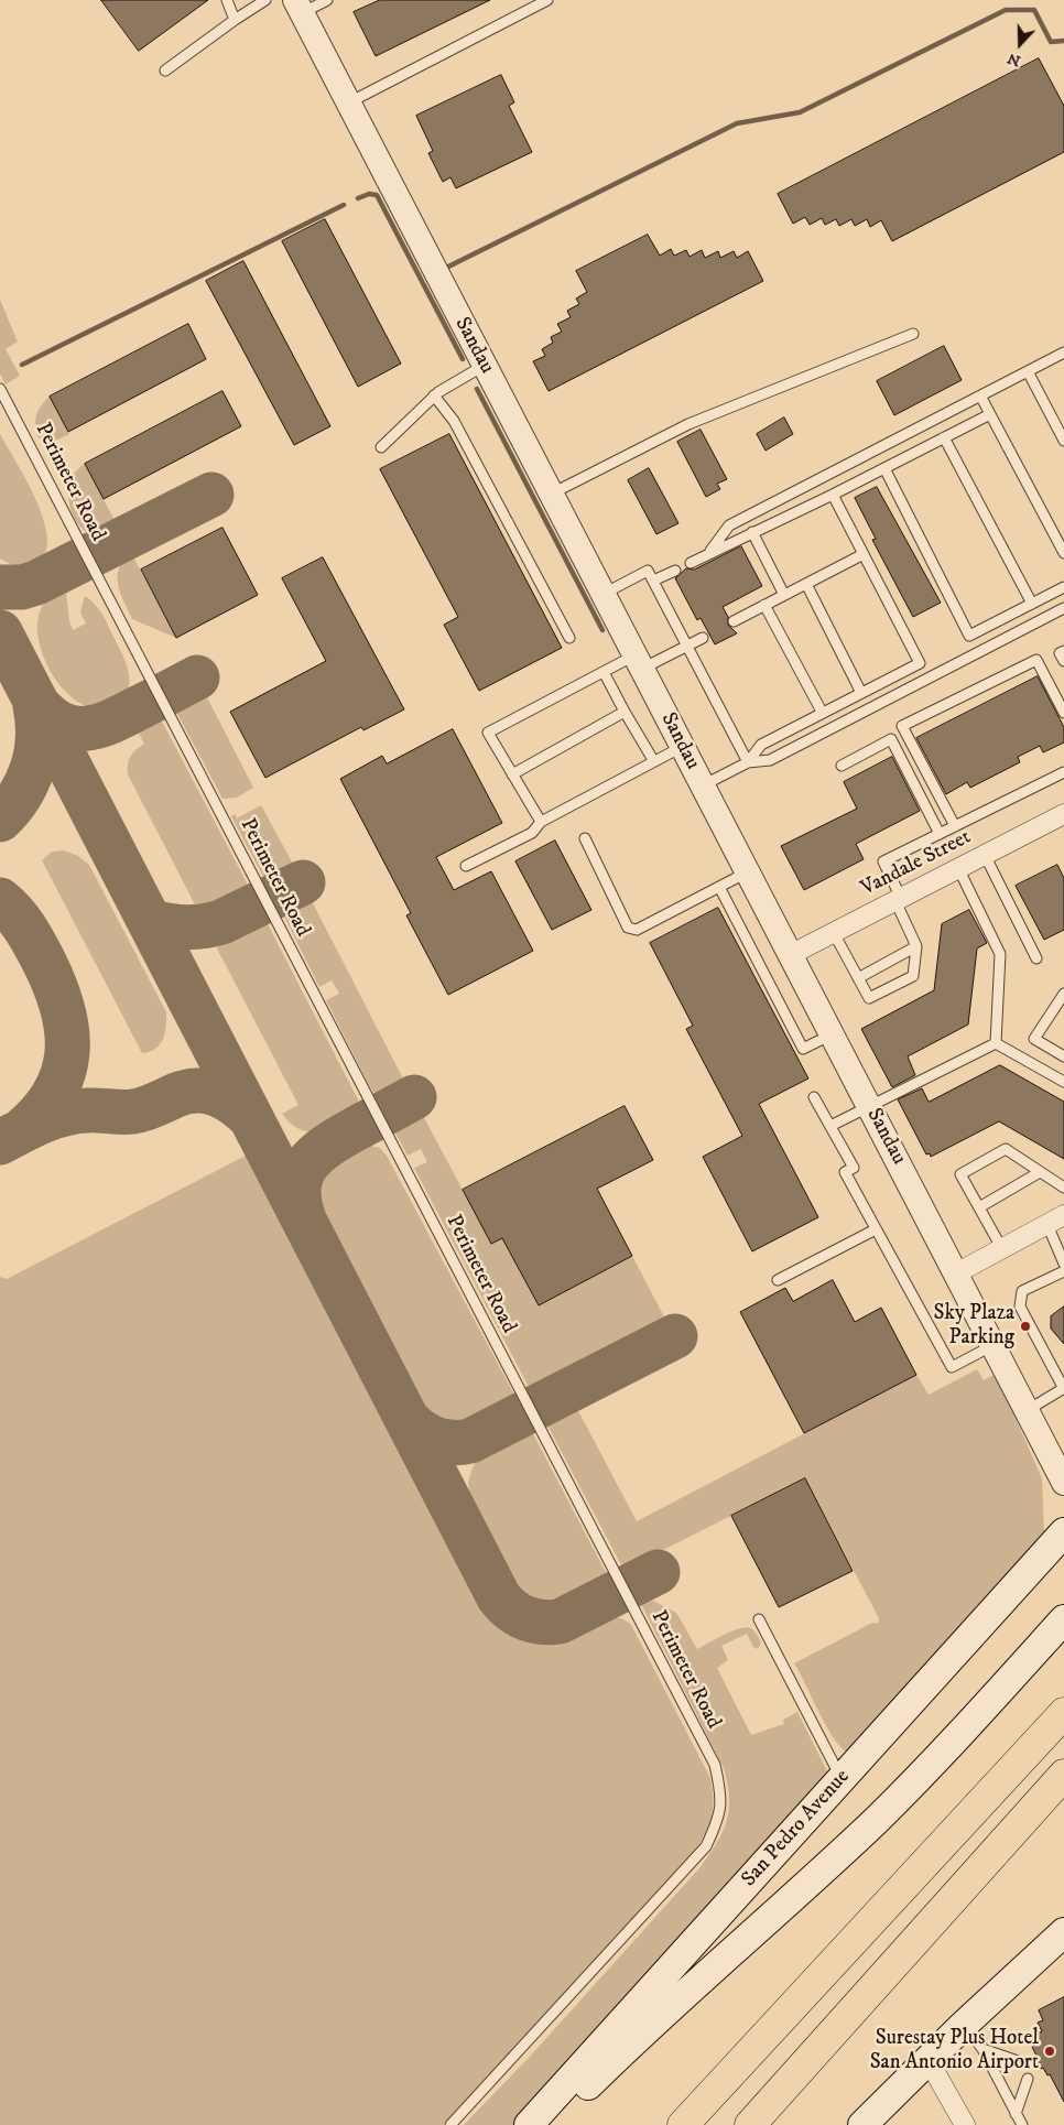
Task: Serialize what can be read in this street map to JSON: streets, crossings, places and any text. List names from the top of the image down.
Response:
{
  "streets": {
    "main road": ["San Pedro Avenue"],
    "street": ["Sandau", "Vandale Street"],
    "lane": ["Perimeter Road"]
  },
  "crossings": [
    ["Sandau", "Vandale Street"]
  ],
  "places": ["Sky Plaza Parking", "Surestay Plus Hotel San Antonio Airport"],
  "north": "bottom"
}
